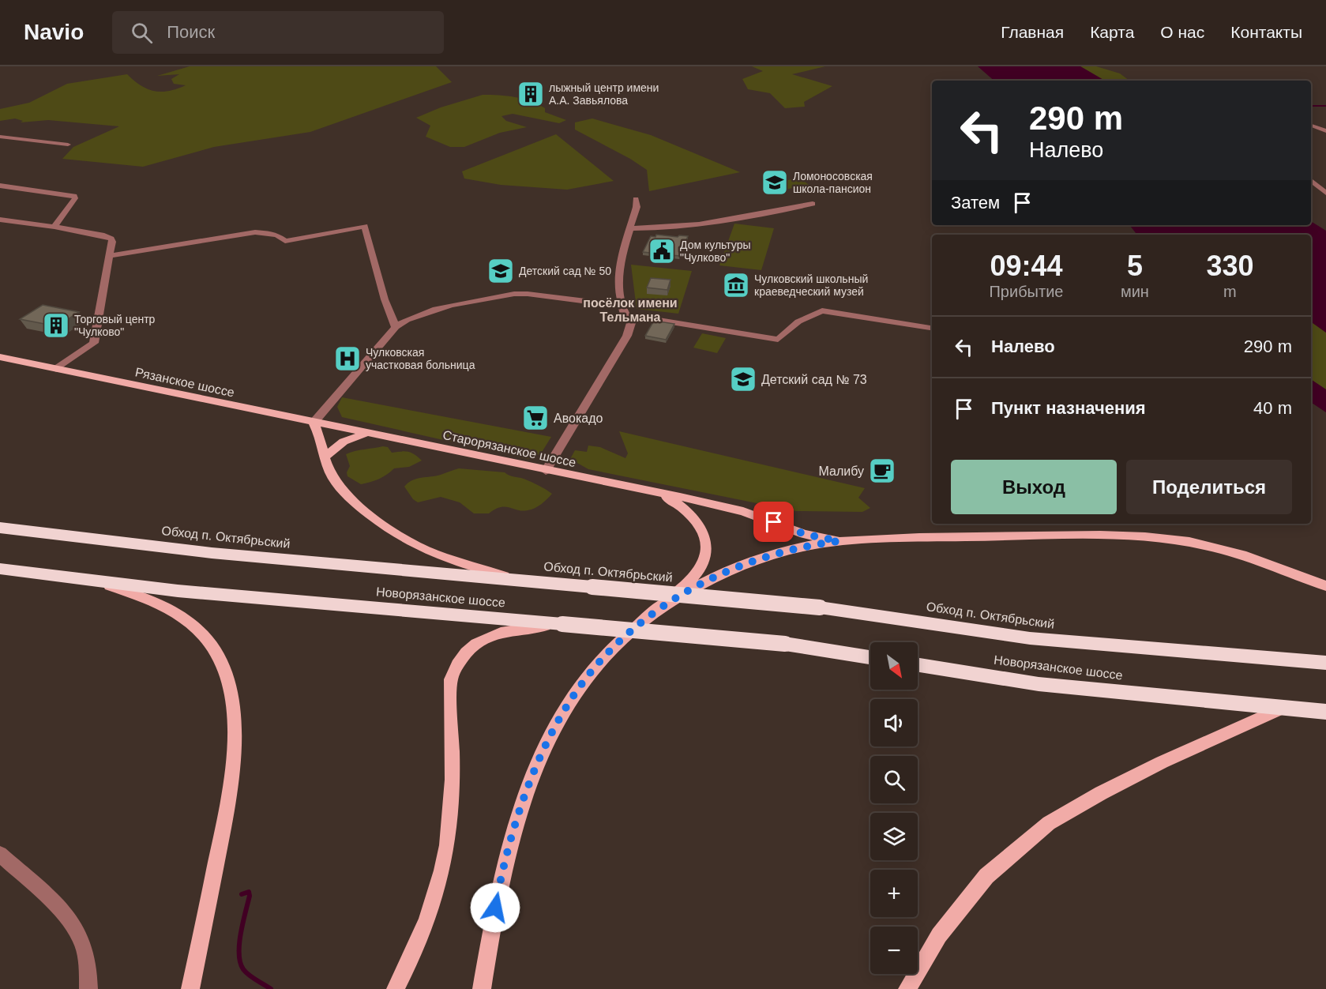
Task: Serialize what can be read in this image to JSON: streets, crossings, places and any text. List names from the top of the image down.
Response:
{
  "streets": {
    "highway": ["Обход п. Октябрьский", "Новорязанское шоссе"],
    "main road": ["Рязанское шоссе", "Старорязанское шоссе"]
  },
  "crossings": [
    ["Рязанское шоссе", "Старорязанское шоссе"]
  ],
  "districts": ["посёлок имени Тельмана"],
  "places": {
    "building": ["лыжный центр имени А.А. Завьялова", "Торговый центр \"Чулково\""],
    "school or university": ["Ломоносовская школа-пансион", "Детский сад № 50", "Детский сад № 73"],
    "public building": ["Дом культуры \"Чулково\""],
    "museum": ["Чулковский школьный краеведческий музей"],
    "hospital": ["Чулковская участковая больница"],
    "supermarket": ["Авокадо"],
    "cafe": ["Малибу"]
  },
  "north": "bottom right",
  "page": {
    "header": "Navio",
    "search": "Поиск",
    "nav": [
      "Главная",
      "Карта",
      "О нас",
      "Контакты"
    ],
    "turn": ["290 m", "Налево"],
    "then": "Затем",
    "eta": [
      "09:44",
      "Прибытие",
      "5",
      "мин",
      "330",
      "m"
    ],
    "list": [
      {
        "name": "Налево",
        "value": "290 m"
      },
      {
        "name": "Пункт назначения",
        "value": "40 m"
      }
    ],
    "buttons": ["Выход", "Поделиться"],
    "map_buttons": ["+", "−"]
  }
}
